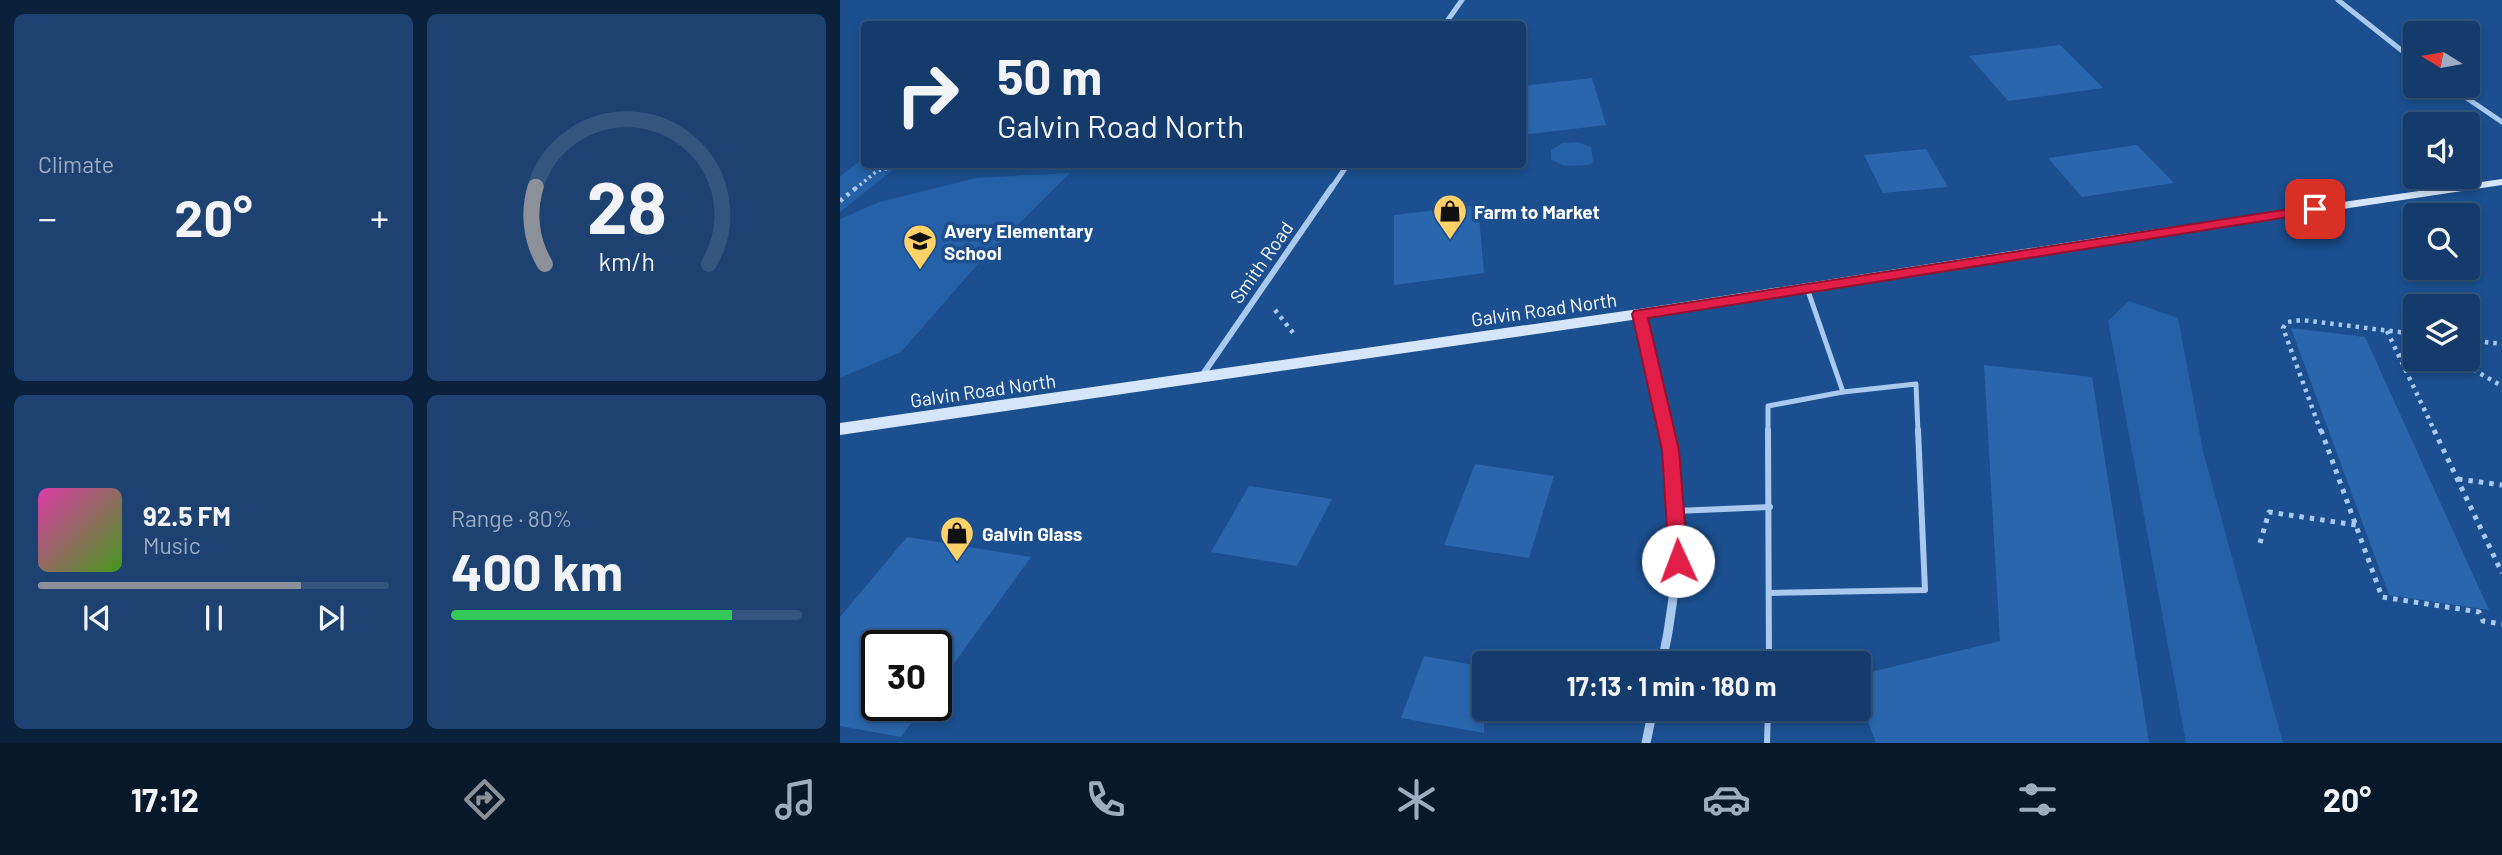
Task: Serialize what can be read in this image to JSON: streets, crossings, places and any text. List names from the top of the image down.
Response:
{
  "streets": {
    "main road": ["Galvin Road North"],
    "street": ["Smith Road"]
  },
  "crossings": [
    ["Smith Road", "Galvin Road North"]
  ],
  "places": {
    "shop": ["Farm to Market", "Galvin Glass"],
    "school or university": ["Avery Elementary School"]
  },
  "north": "left",
  "page": {
    "tile": [
      "Climate",
      ["Range · 80%", "400 km"]
    ],
    "turn": ["50 m", "Galvin Road North"],
    "heat": ["−", "20°", "+"],
    "song": ["92.5 FM", "Music"],
    "limit": "30",
    "trip": "17:13 · 1 min · 180 m",
    "tabs": ["17:12", "20°"],
    "gauge": ["28", "km/h"]
  }
}
